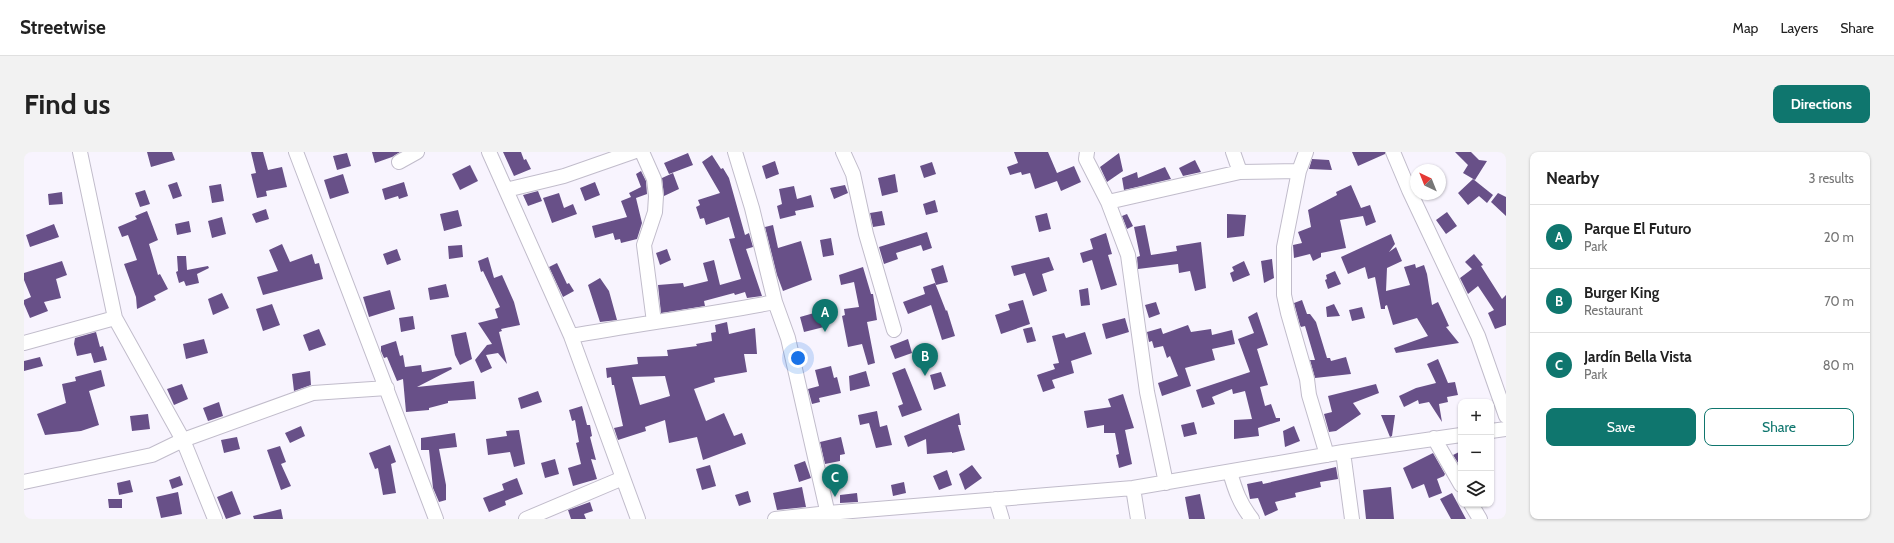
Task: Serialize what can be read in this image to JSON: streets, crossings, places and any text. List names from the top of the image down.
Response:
{
  "north": "top left",
  "page": {
    "header": "Streetwise",
    "nav": ["Map", "Layers", "Share"],
    "buttons": [
      "Directions",
      ["Save", "Share"]
    ],
    "title": "Find us",
    "heading": ["Nearby", "3 results"],
    "list": [
      {
        "mark": "A",
        "name": "Parque El Futuro",
        "note": "Park",
        "value": "20 m"
      },
      {
        "mark": "B",
        "name": "Burger King",
        "note": "Restaurant",
        "value": "70 m"
      },
      {
        "mark": "C",
        "name": "Jardín Bella Vista",
        "note": "Park",
        "value": "80 m"
      }
    ],
    "pins": ["A", "B", "C"],
    "map_buttons": ["+", "−"]
  }
}
